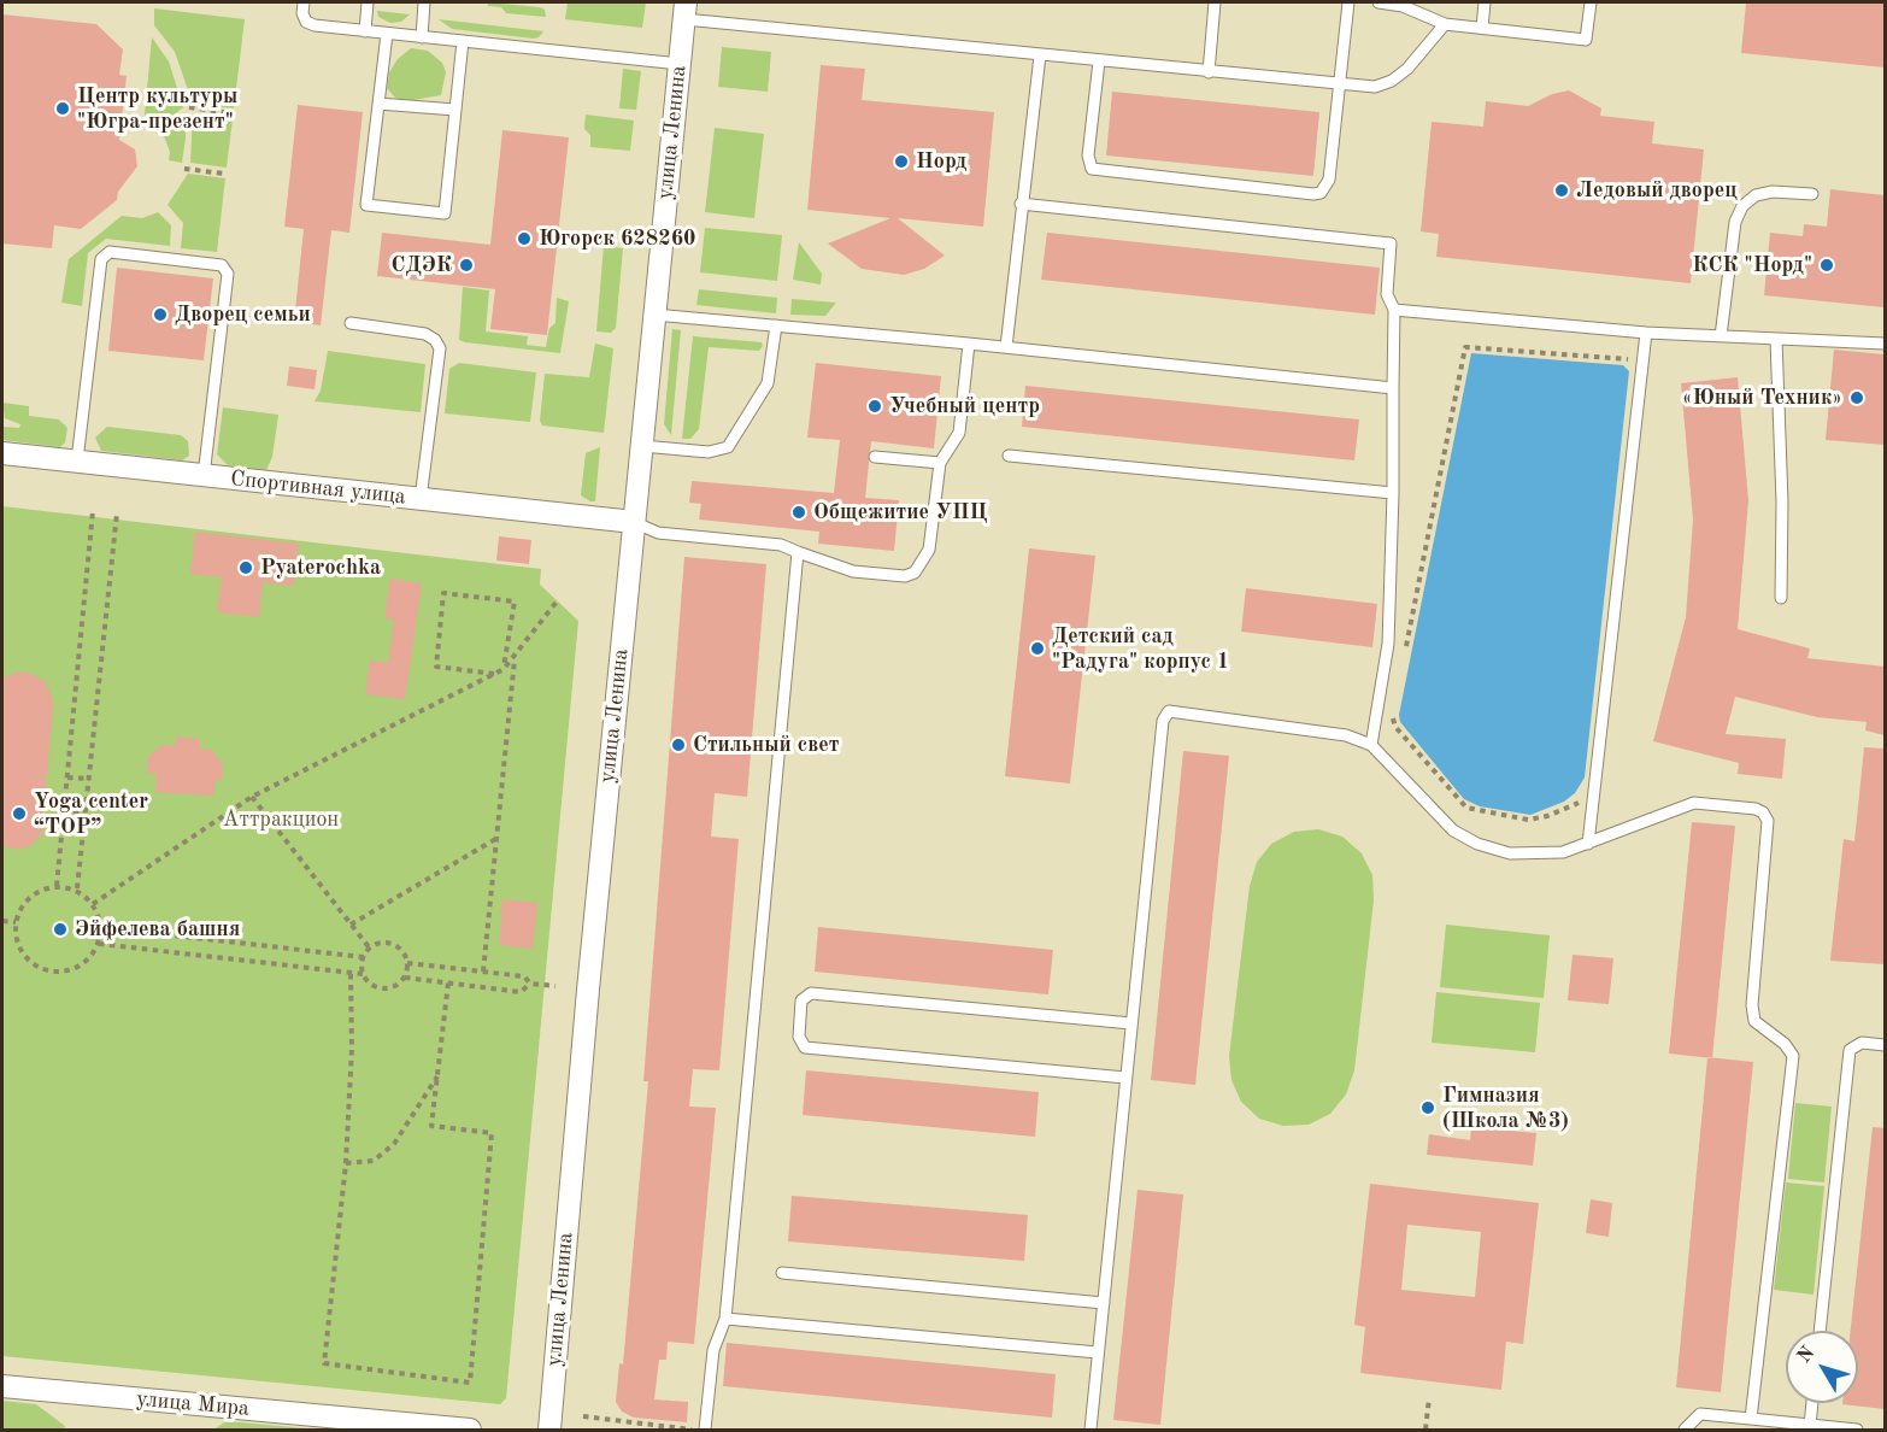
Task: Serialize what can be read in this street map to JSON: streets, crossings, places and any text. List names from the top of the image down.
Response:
{
  "streets": {
    "street": ["улица Ленина", "Спортивная улица", "улица Мира"]
  },
  "crossings": [
    ["улица Ленина", "Спортивная улица"]
  ],
  "parks": ["Аттракцион"],
  "places": [
    "Центр культуры \"Югра-презент\"",
    "Норд",
    "Ледовый дворец",
    "Югорск 628260",
    "СДЭК",
    "КСК \"Норд\"",
    "Дворец семьи",
    "«Юный Техник»",
    "Учебный центр",
    "Общежитие УПЦ",
    "Pyaterochka",
    "Детский сад \"Радуга\" корпус 1",
    "Стильный свет",
    "Yoga center “TOP”",
    "Эйфелева башня",
    "Гимназия (Школа №3)"
  ],
  "north": "top left"
}
